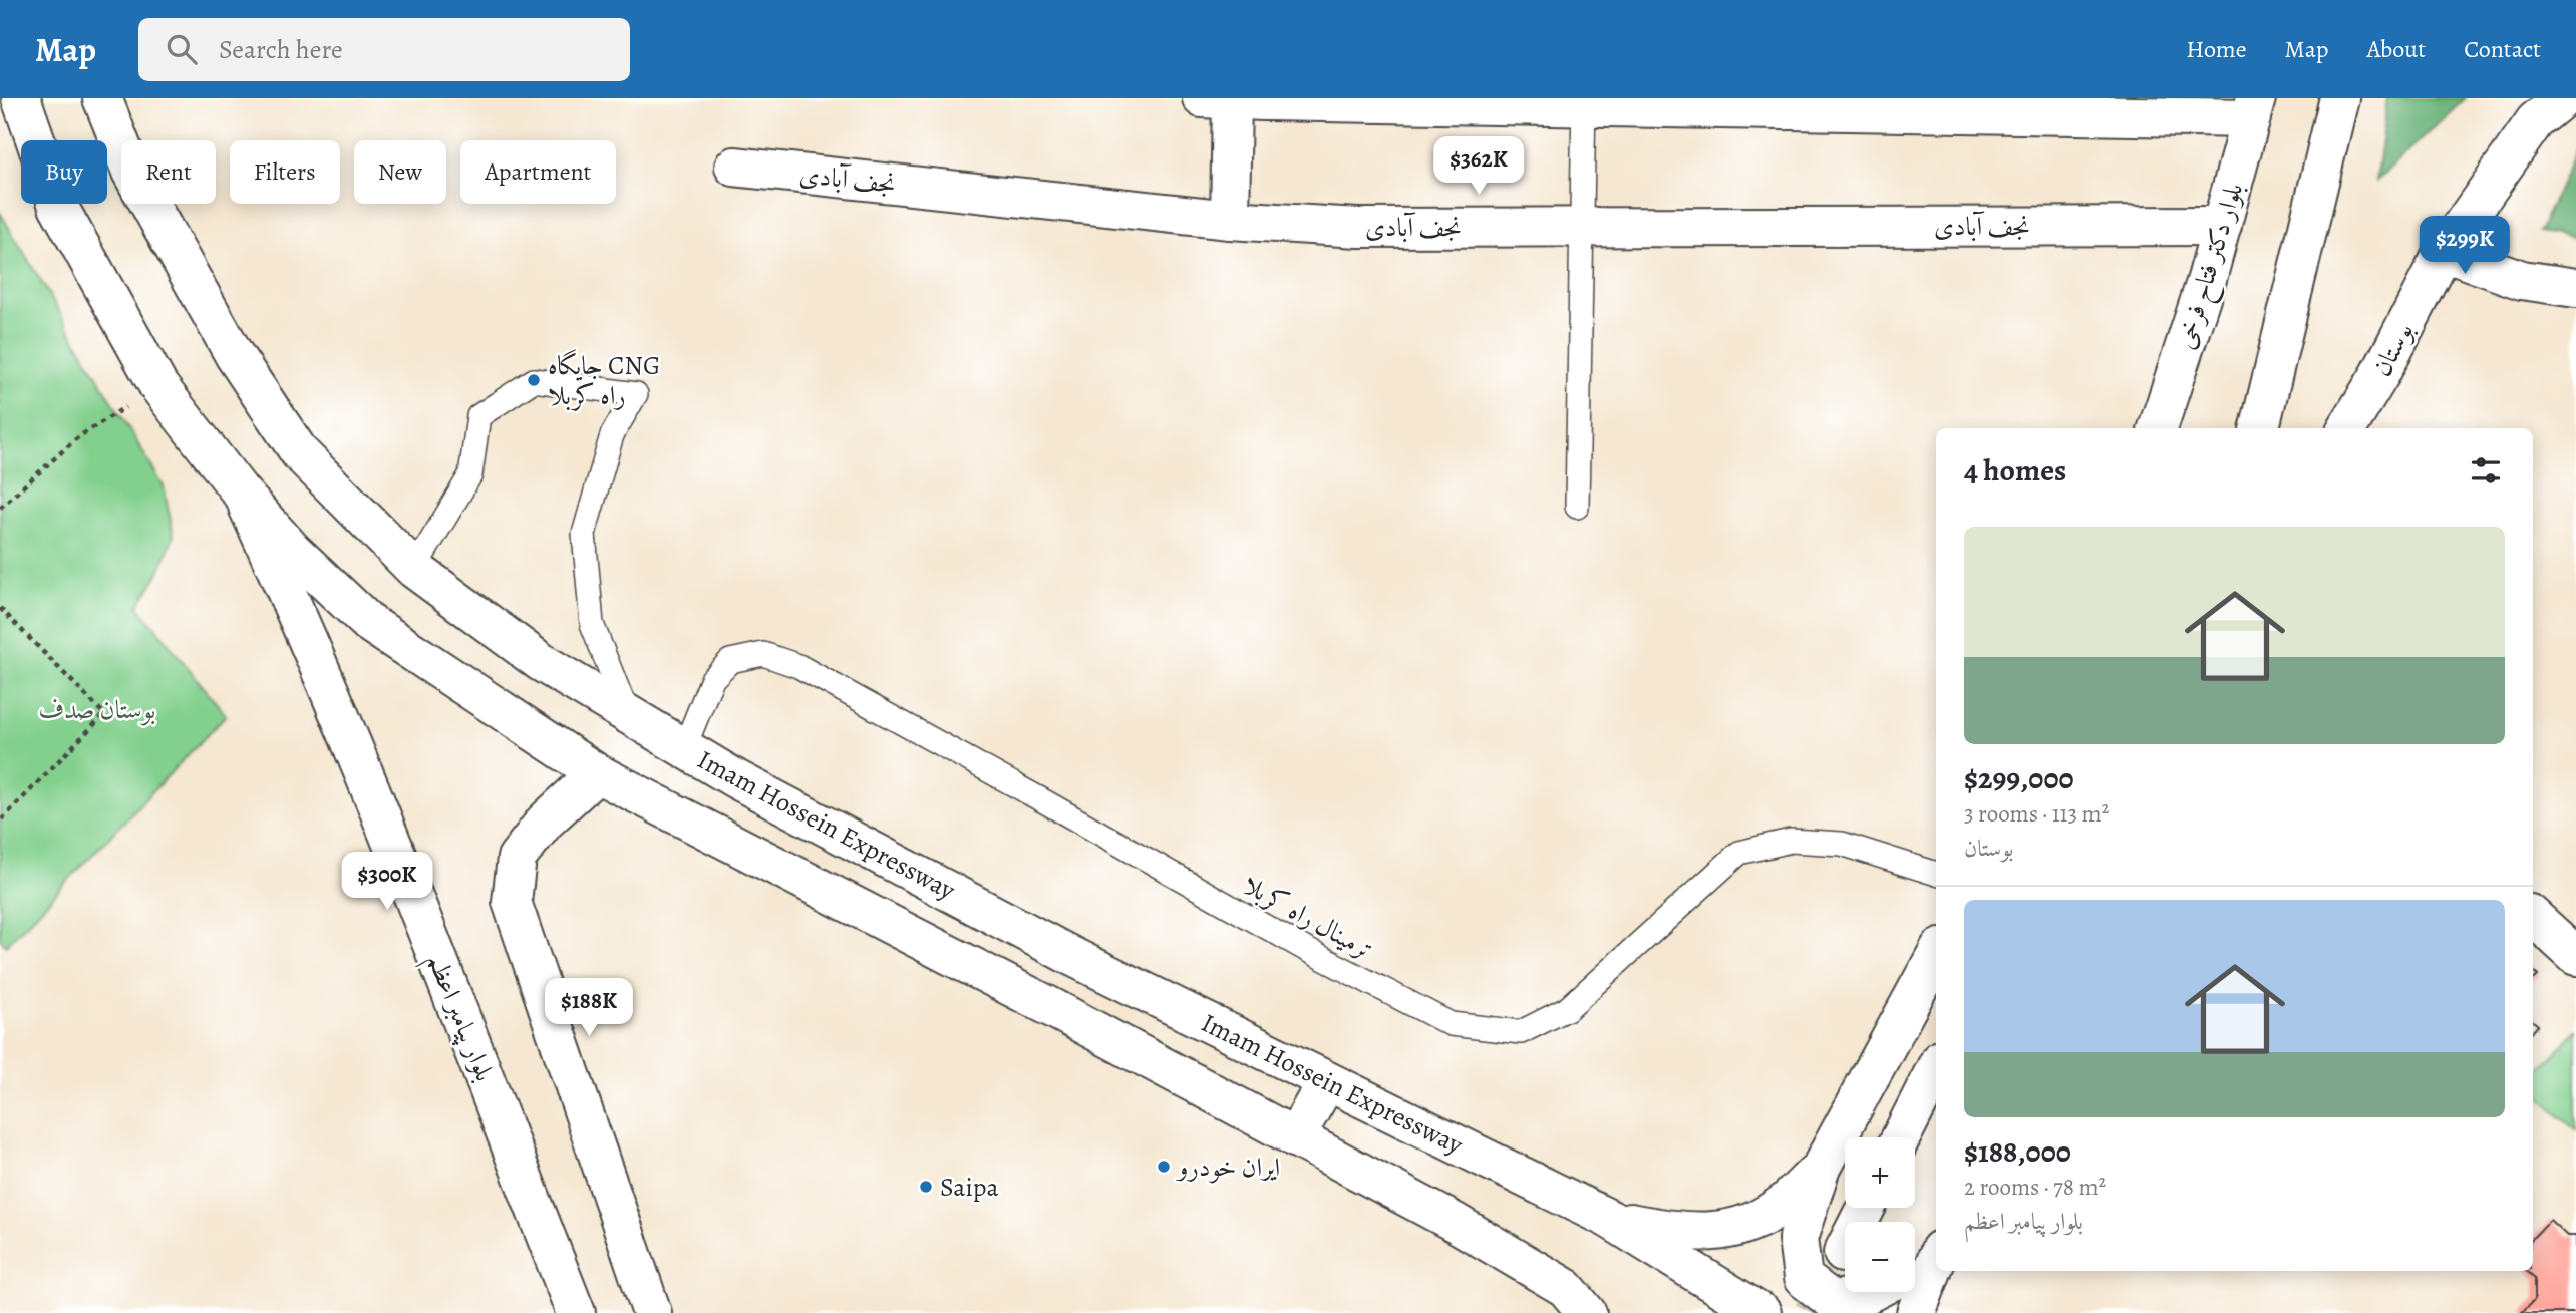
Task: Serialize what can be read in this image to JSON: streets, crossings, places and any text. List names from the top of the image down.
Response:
{
  "streets": {
    "main road": [
      "نجف آبادی",
      "بلوار دکتر فتاح فرخی",
      "بوستان",
      "Imam Hossein Expressway",
      "بلوار پیامبر اعظم"
    ],
    "lane": ["ترمینال راه کربلا"]
  },
  "crossings": [
    ["نجف آبادی", "بلوار دکتر فتاح فرخی"],
    ["Imam Hossein Expressway", "ترمینال راه کربلا"]
  ],
  "parks": ["بوستان صدف"],
  "places": ["جایگاه CNG راه کربلا", "ایران خودرو", "Saipa"],
  "page": {
    "header": "Map",
    "search": "Search here",
    "nav": [
      "Home",
      "Map",
      "About",
      "Contact"
    ],
    "price": [
      "$362K",
      "$299K",
      "$300K",
      "$188K"
    ],
    "chip": [
      "Buy",
      "Rent",
      "Filters",
      "New",
      "Apartment"
    ],
    "heading": "4 homes",
    "list": [
      {
        "name": "$299,000",
        "note": "3 rooms · 113 m² · بوستان"
      },
      {
        "name": "$188,000",
        "note": "2 rooms · 78 m² · بلوار پیامبر اعظم"
      }
    ],
    "map_buttons": ["+", "−"]
  }
}
